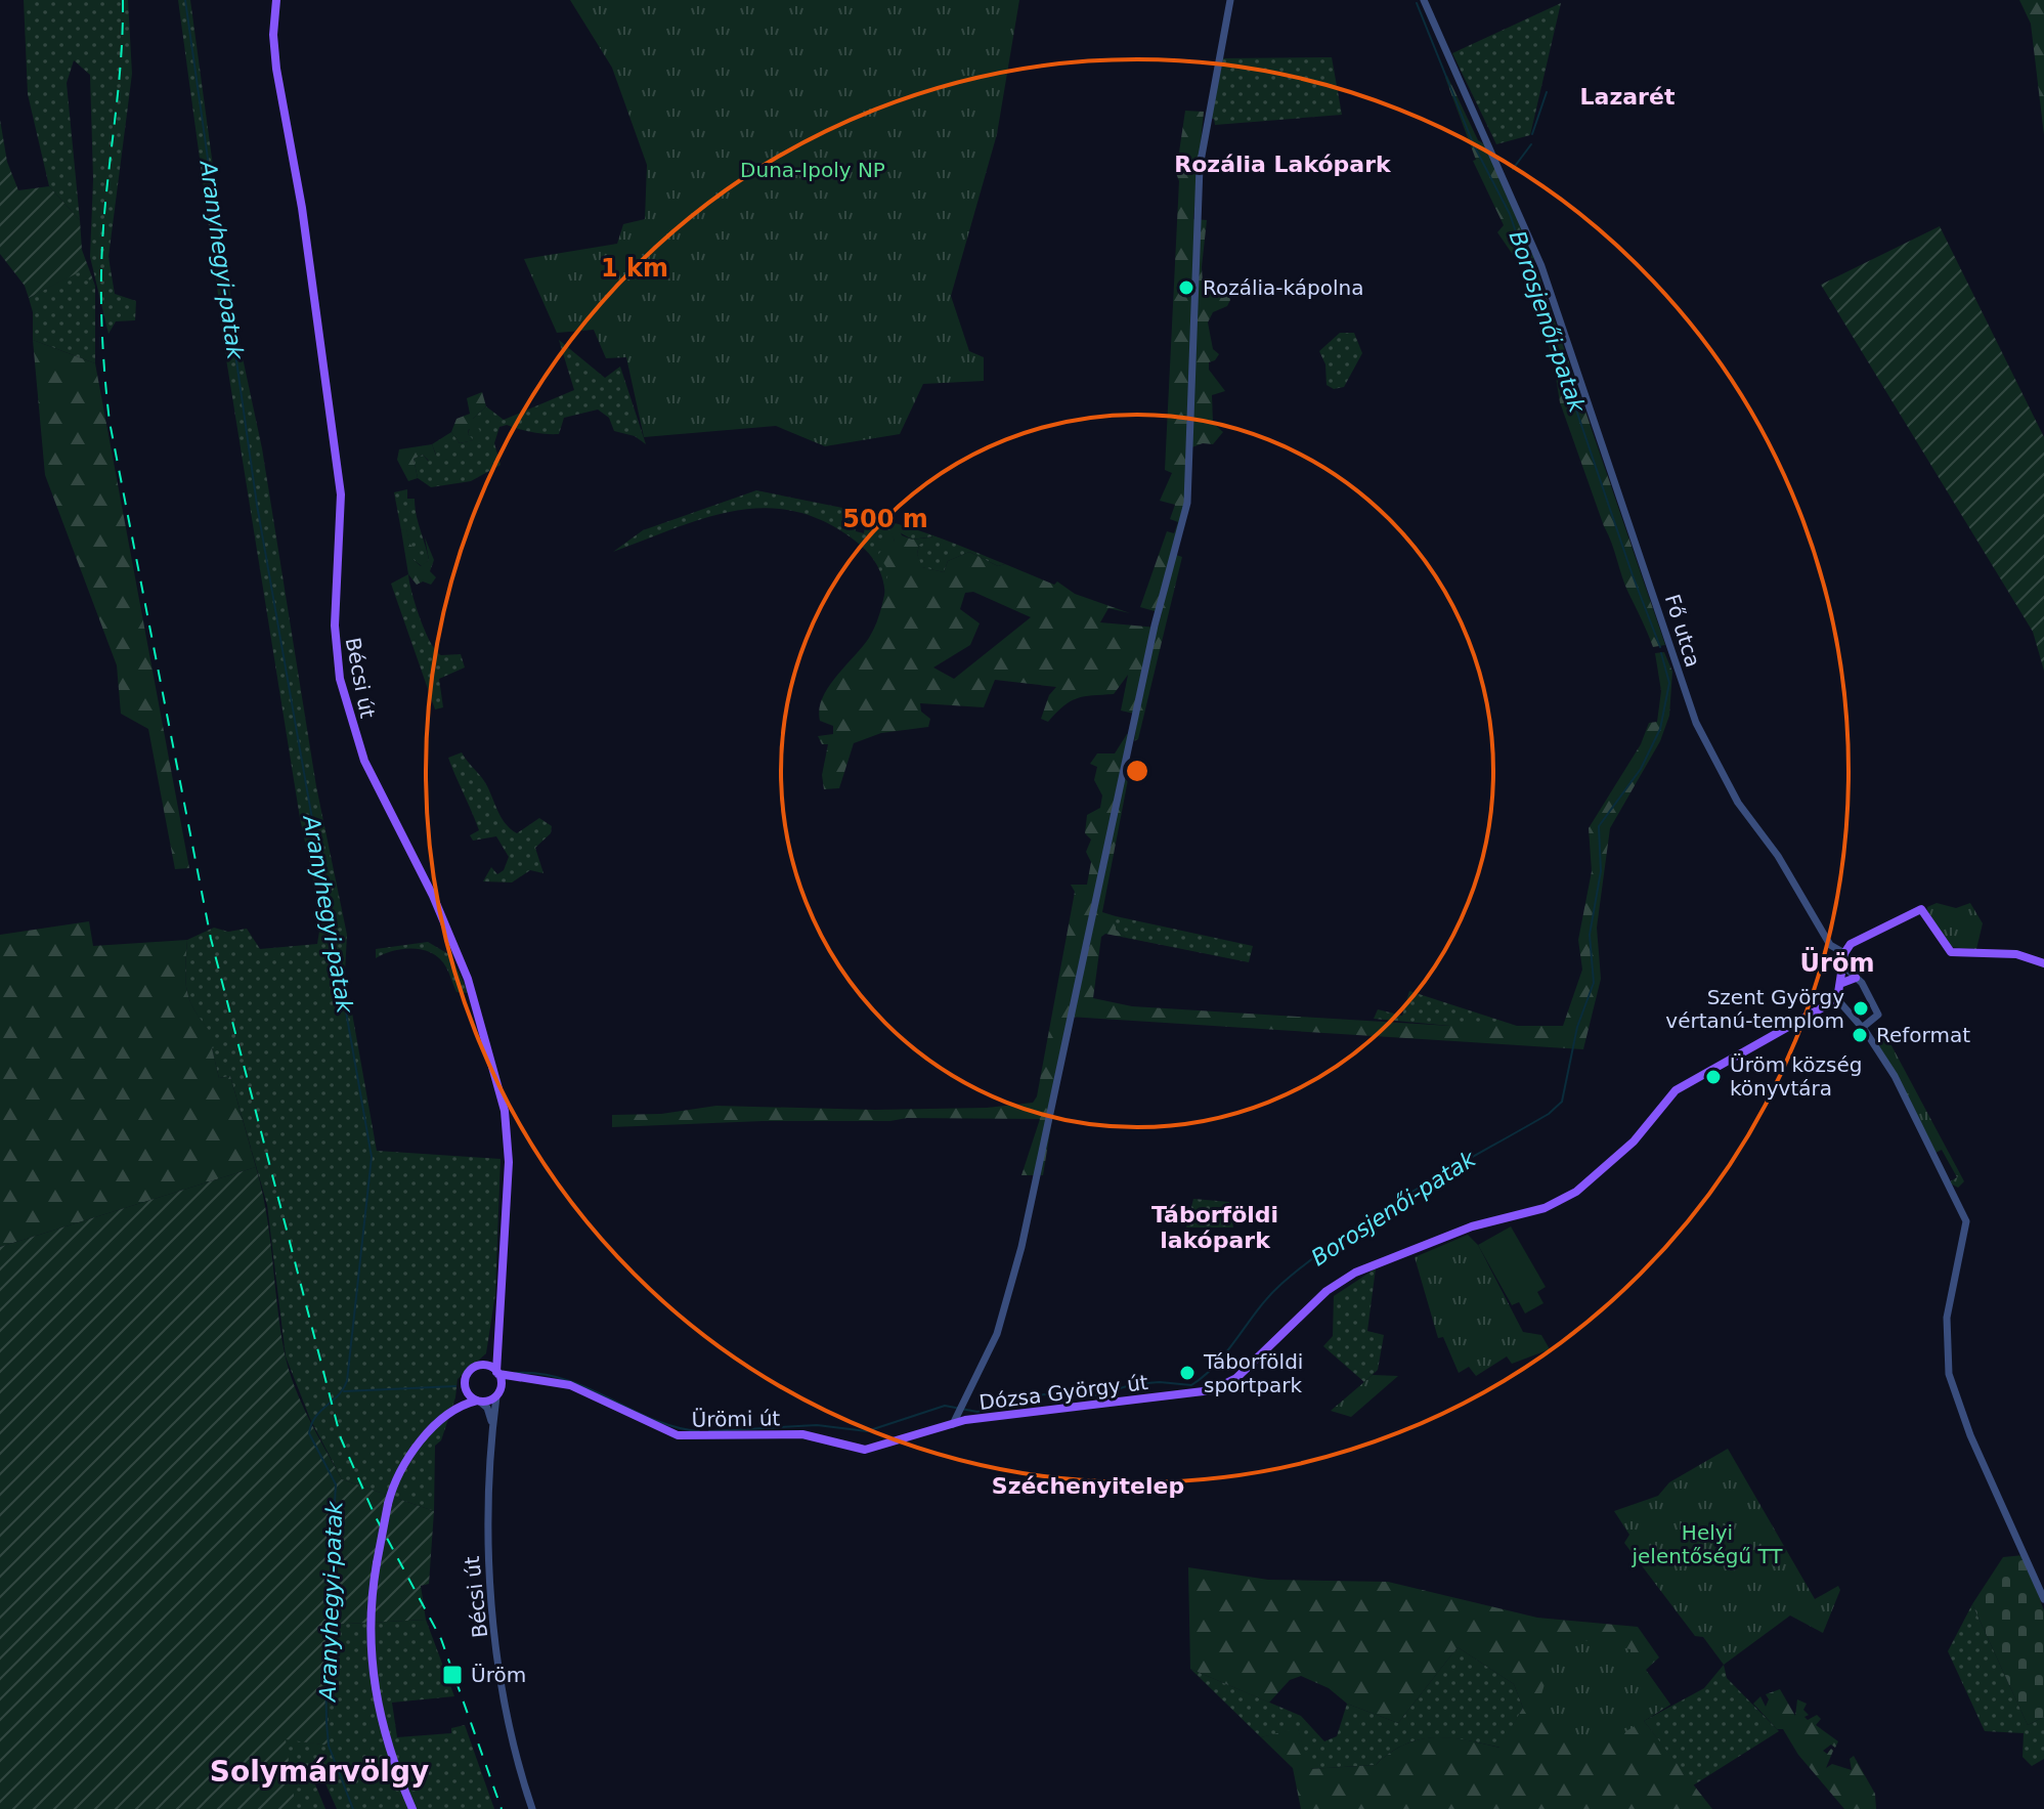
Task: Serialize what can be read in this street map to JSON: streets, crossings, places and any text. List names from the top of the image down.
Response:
{
  "streets": {
    "main road": ["Bécsi út", "Dózsa György út", "Ürömi út"],
    "street": ["Fő utca"]
  },
  "crossings": [
    ["Bécsi út", "Ürömi út"],
    ["Dózsa György út", "Ürömi út"]
  ],
  "districts": [
    "Lazarét",
    "Rozália Lakópark",
    "Üröm",
    "Táborföldi lakópark",
    "Széchenyitelep",
    "Solymárvölgy"
  ],
  "water": ["Aranyhegyi-patak", "Borosjenői-patak"],
  "parks": ["Duna-Ipoly NP", "Helyi jelentőségű TT"],
  "places": {
    "other": [
      "Rozália-kápolna",
      "Szent György vértanú-templom",
      "Reformat",
      "Üröm község könyvtára",
      "Táborföldi sportpark"
    ],
    "transit": ["Üröm"]
  },
  "rings": ["1 km", "500 m"]
}
